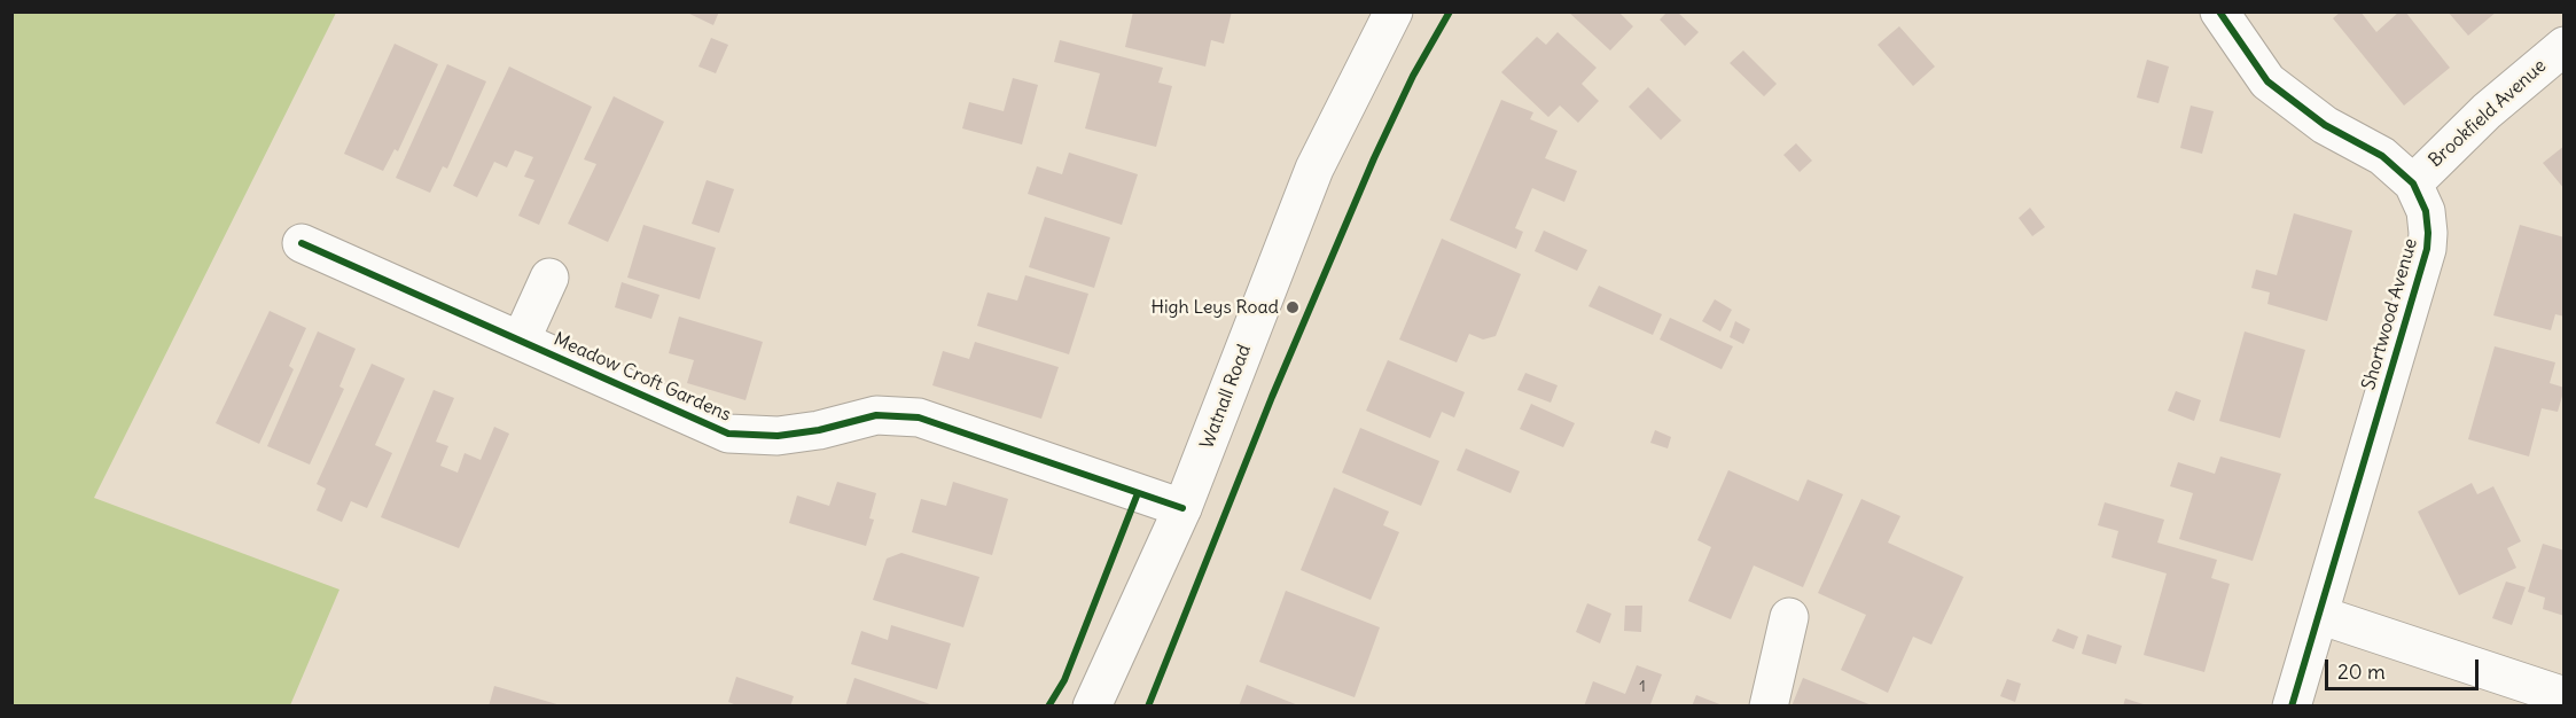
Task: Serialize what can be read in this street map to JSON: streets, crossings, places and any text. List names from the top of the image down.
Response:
{
  "streets": {
    "street": [
      "Brookfield Avenue",
      "Shortwood Avenue",
      "Meadow Croft Gardens",
      "Watnall Road"
    ]
  },
  "crossings": [
    ["Brookfield Avenue", "Shortwood Avenue"],
    ["Meadow Croft Gardens", "Watnall Road"]
  ],
  "places": ["High Leys Road"],
  "house_numbers": ["1"],
  "scale_bar": "20 m"
}
